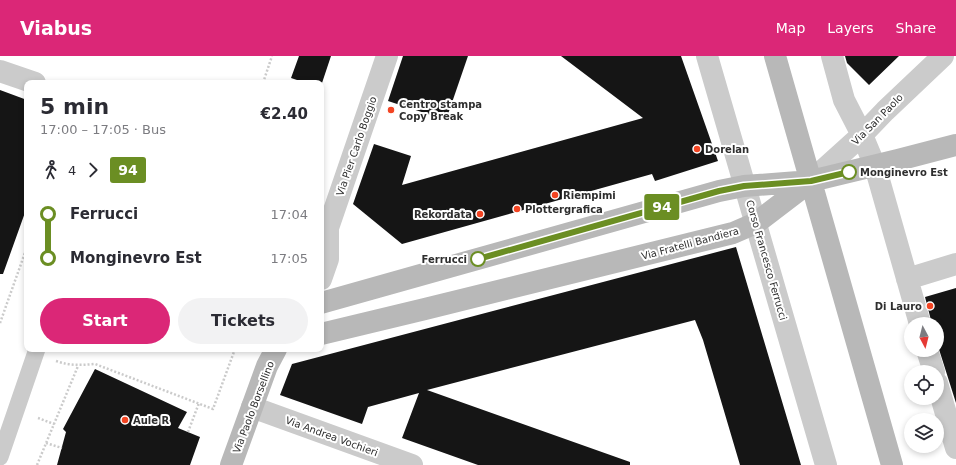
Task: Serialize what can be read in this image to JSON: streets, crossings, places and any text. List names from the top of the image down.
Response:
{
  "streets": {
    "street": [
      "Via San Paolo",
      "Via Pier Carlo Boggio",
      "Via Fratelli Bandiera",
      "Corso Francesco Ferrucci",
      "Via Paolo Borsellino",
      "Via Andrea Vochieri"
    ]
  },
  "crossings": [
    ["Via San Paolo", "Via Fratelli Bandiera"],
    ["Via Fratelli Bandiera", "Corso Francesco Ferrucci"],
    ["Via Paolo Borsellino", "Via Andrea Vochieri"]
  ],
  "places": [
    "Centro stampa Copy Break",
    "Dorelan",
    "Monginevro Est",
    "Riempimi",
    "Plottergrafica",
    "Rekordata",
    "Ferrucci",
    "Di Lauro",
    "Aule R"
  ],
  "lines": ["bus line 94"],
  "north": "bottom",
  "page": {
    "header": "Viabus",
    "nav": ["Map", "Layers", "Share"],
    "on_map": "94",
    "heading": ["5 min", "17:00 – 17:05 · Bus", "€2.40"],
    "legs": ["4", "94"],
    "list": [
      {
        "name": "Ferrucci",
        "value": "17:04"
      },
      {
        "name": "Monginevro Est",
        "value": "17:05"
      }
    ],
    "buttons": ["Start", "Tickets"]
  }
}
